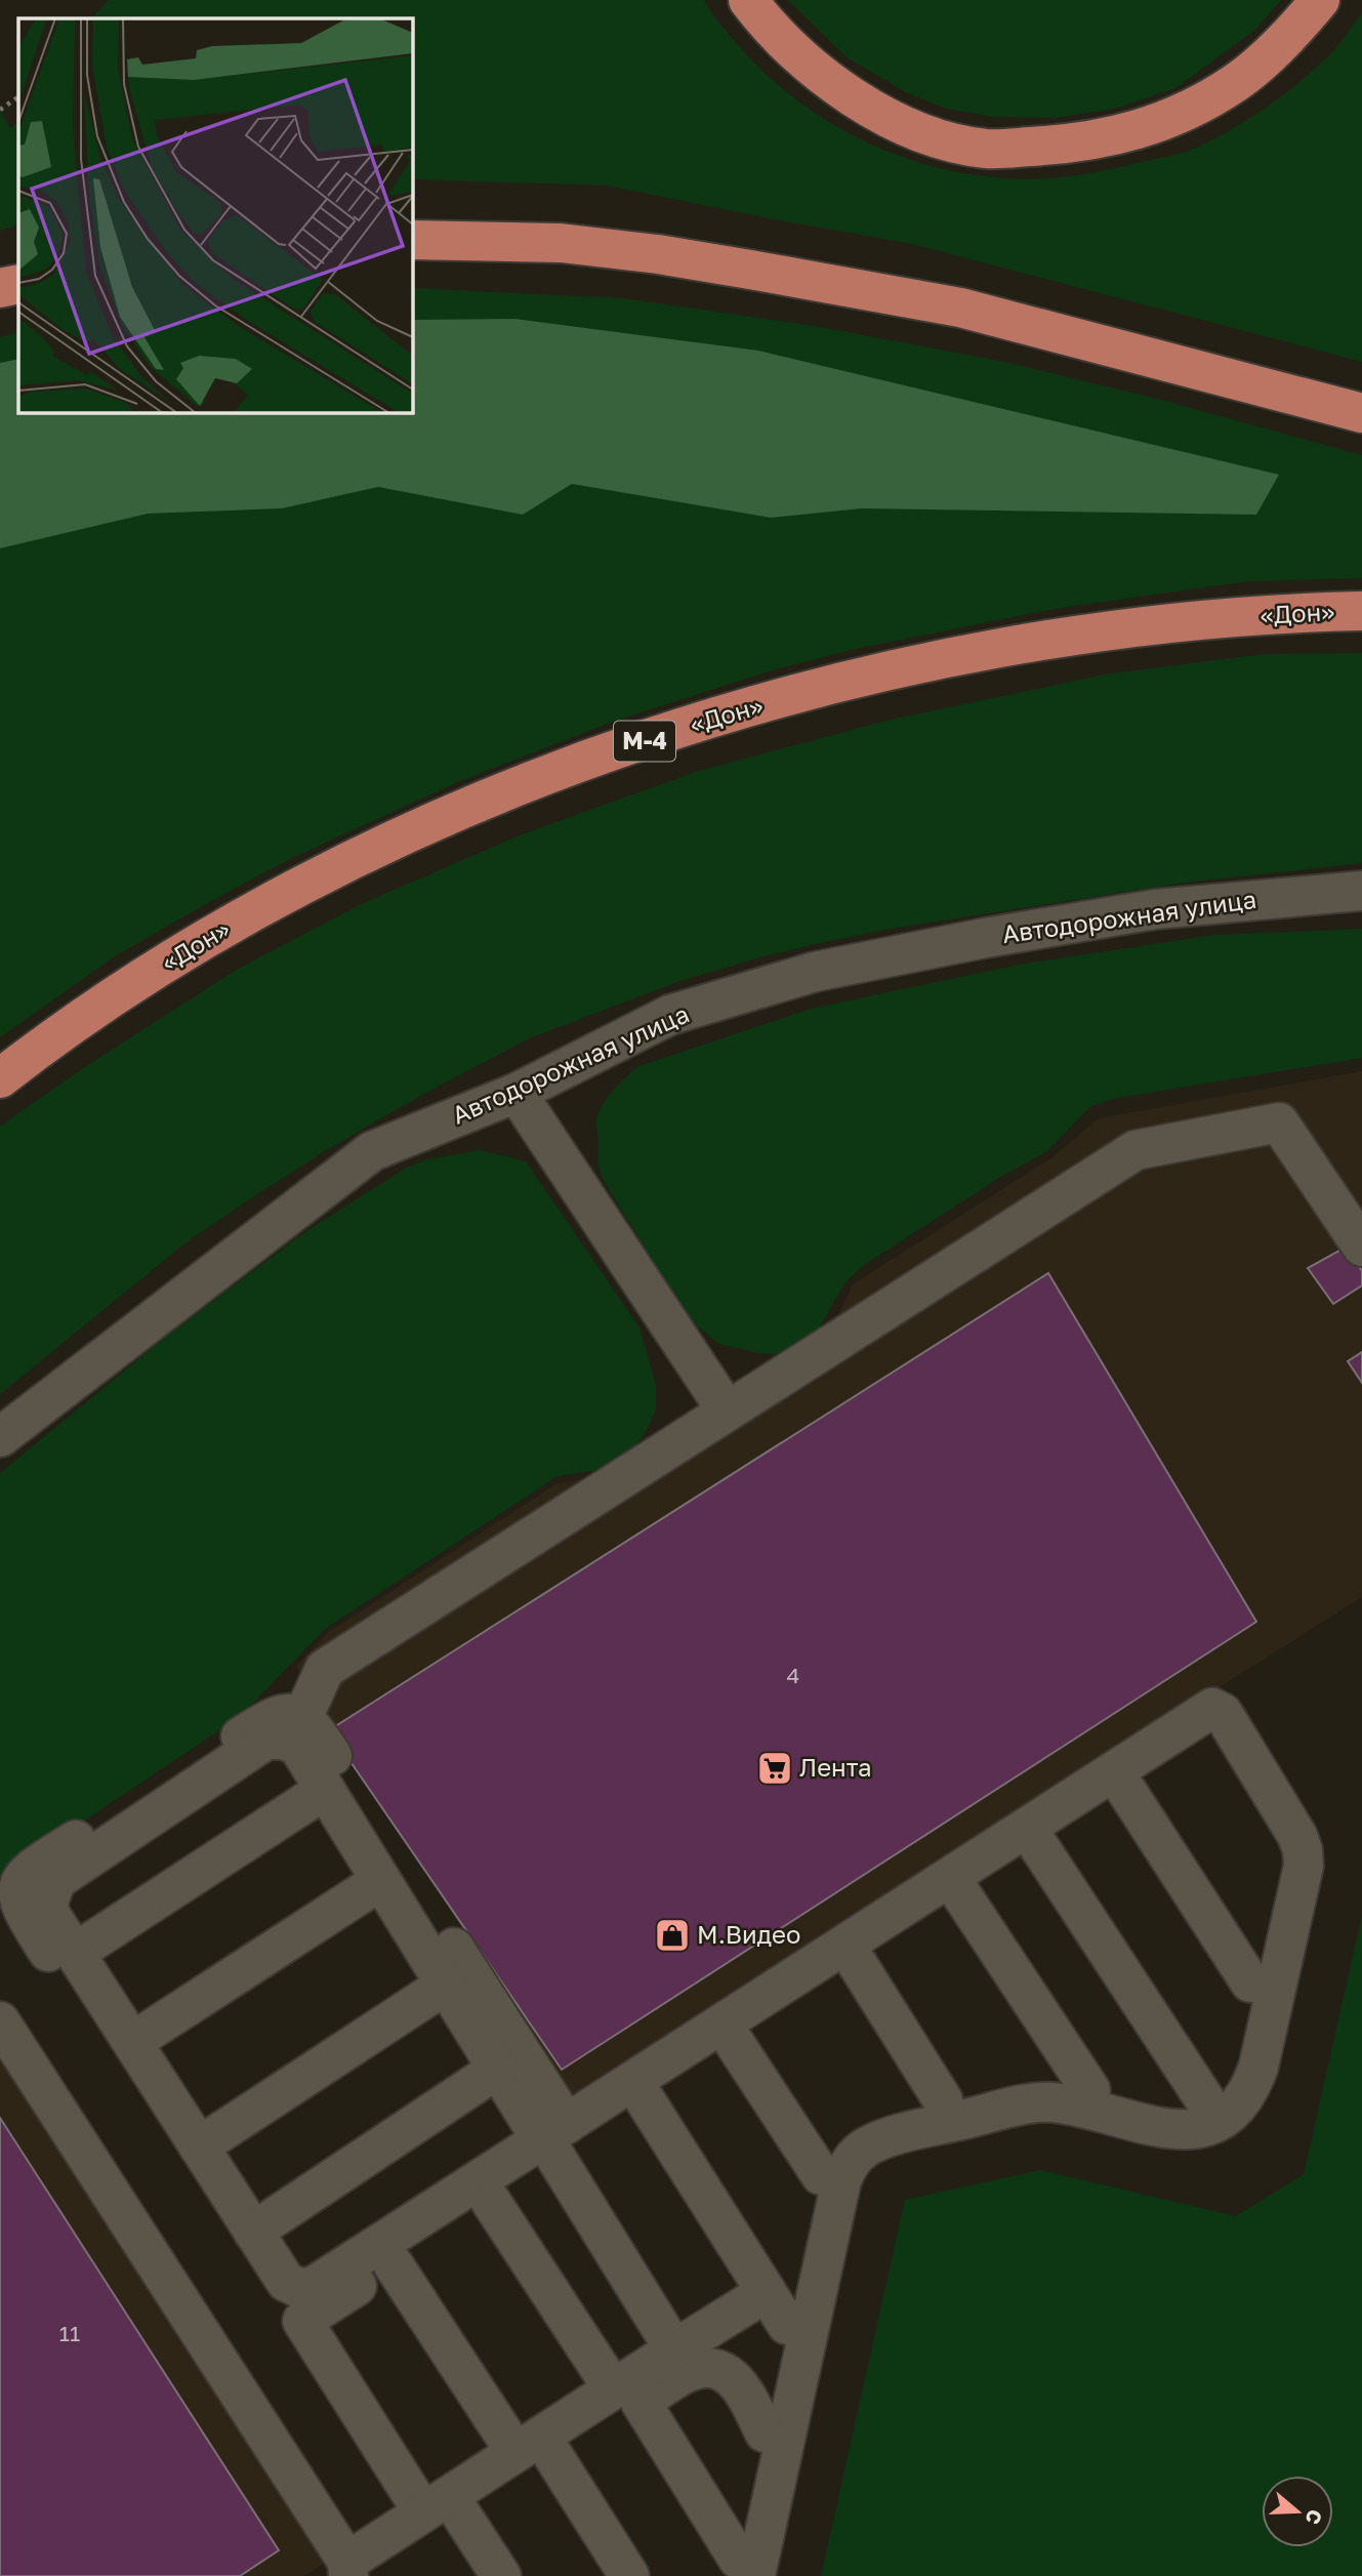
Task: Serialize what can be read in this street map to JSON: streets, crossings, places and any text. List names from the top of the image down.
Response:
{
  "streets": {
    "highway": ["«Дон»", "М-4"],
    "lane": ["Автодорожная улица"]
  },
  "places": {
    "supermarket": ["Лента"],
    "shop": ["М.Видео"]
  },
  "house_numbers": ["4", "11"],
  "north": "right"
}
